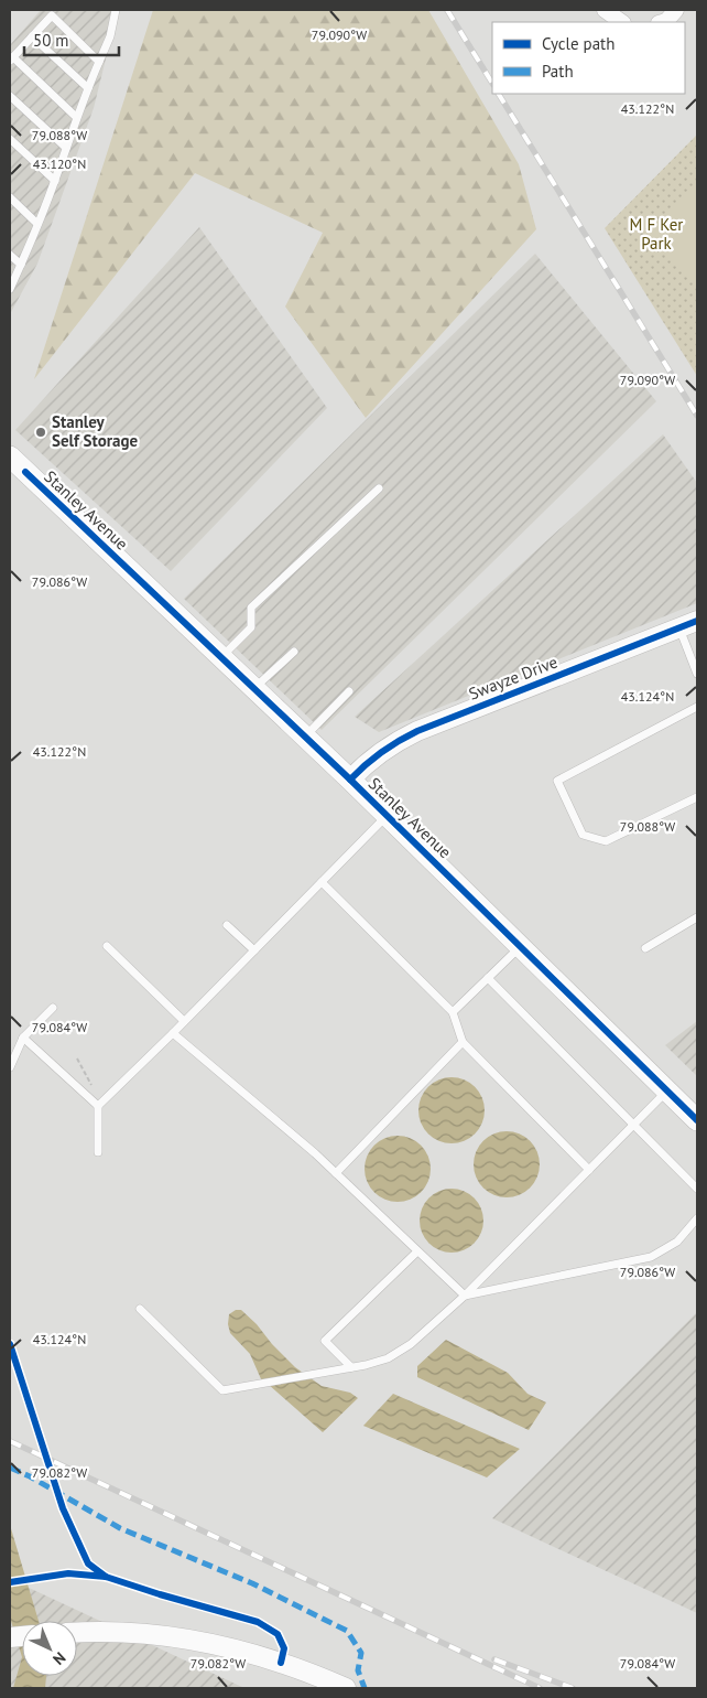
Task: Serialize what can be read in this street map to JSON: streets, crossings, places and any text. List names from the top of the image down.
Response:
{
  "streets": {
    "main road": ["Stanley Avenue"],
    "street": ["Swayze Drive"]
  },
  "crossings": [
    ["Stanley Avenue", "Swayze Drive"]
  ],
  "parks": ["M F Ker Park"],
  "places": ["Stanley Self Storage"],
  "legend": ["Cycle path", "Path"],
  "scale_bar": "50 m",
  "north": "bottom right",
  "coordinates": [
    "79.090°W",
    "43.122°N",
    "79.088°W",
    "43.120°N",
    "79.086°W",
    "43.124°N",
    "79.084°W",
    "79.082°W"
  ]
}
